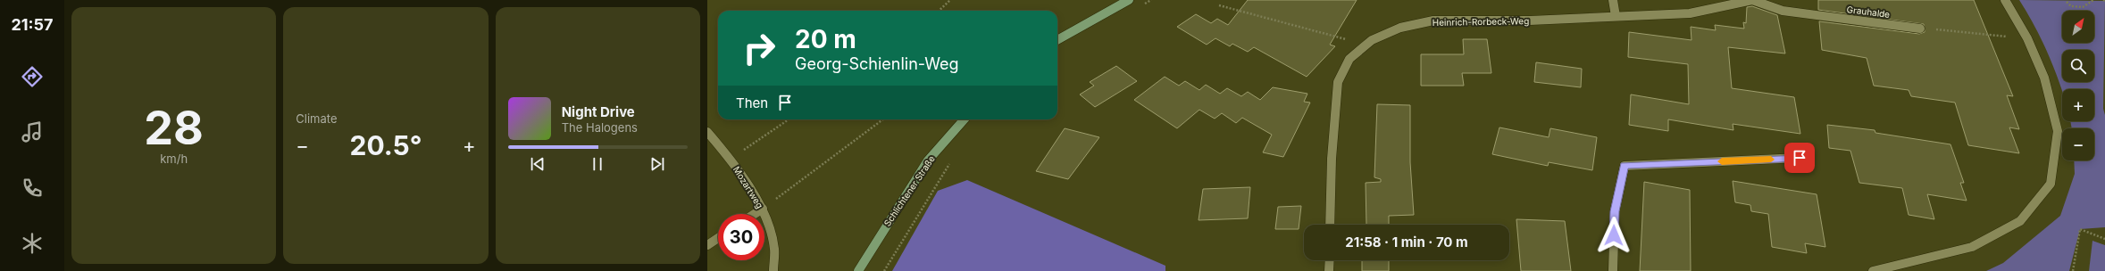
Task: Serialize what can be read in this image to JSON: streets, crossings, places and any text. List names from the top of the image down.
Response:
{
  "streets": {
    "main road": ["Schlichtener Straße"],
    "street": ["Grauhalde", "Heinrich-Rorbeck-Weg", "Mozartweg"]
  },
  "crossings": [
    ["Grauhalde", "Heinrich-Rorbeck-Weg"]
  ],
  "north": "top right",
  "page": {
    "tabs": "21:57",
    "tile": [
      ["28", "km/h"],
      "Climate"
    ],
    "map_buttons": ["+", "−"],
    "turn": ["20 m", "Georg-Schienlin-Weg"],
    "then": "Then",
    "song": ["Night Drive", "The Halogens"],
    "heat": ["−", "20.5°", "+"],
    "limit": "30",
    "trip": "21:58 · 1 min · 70 m"
  }
}
